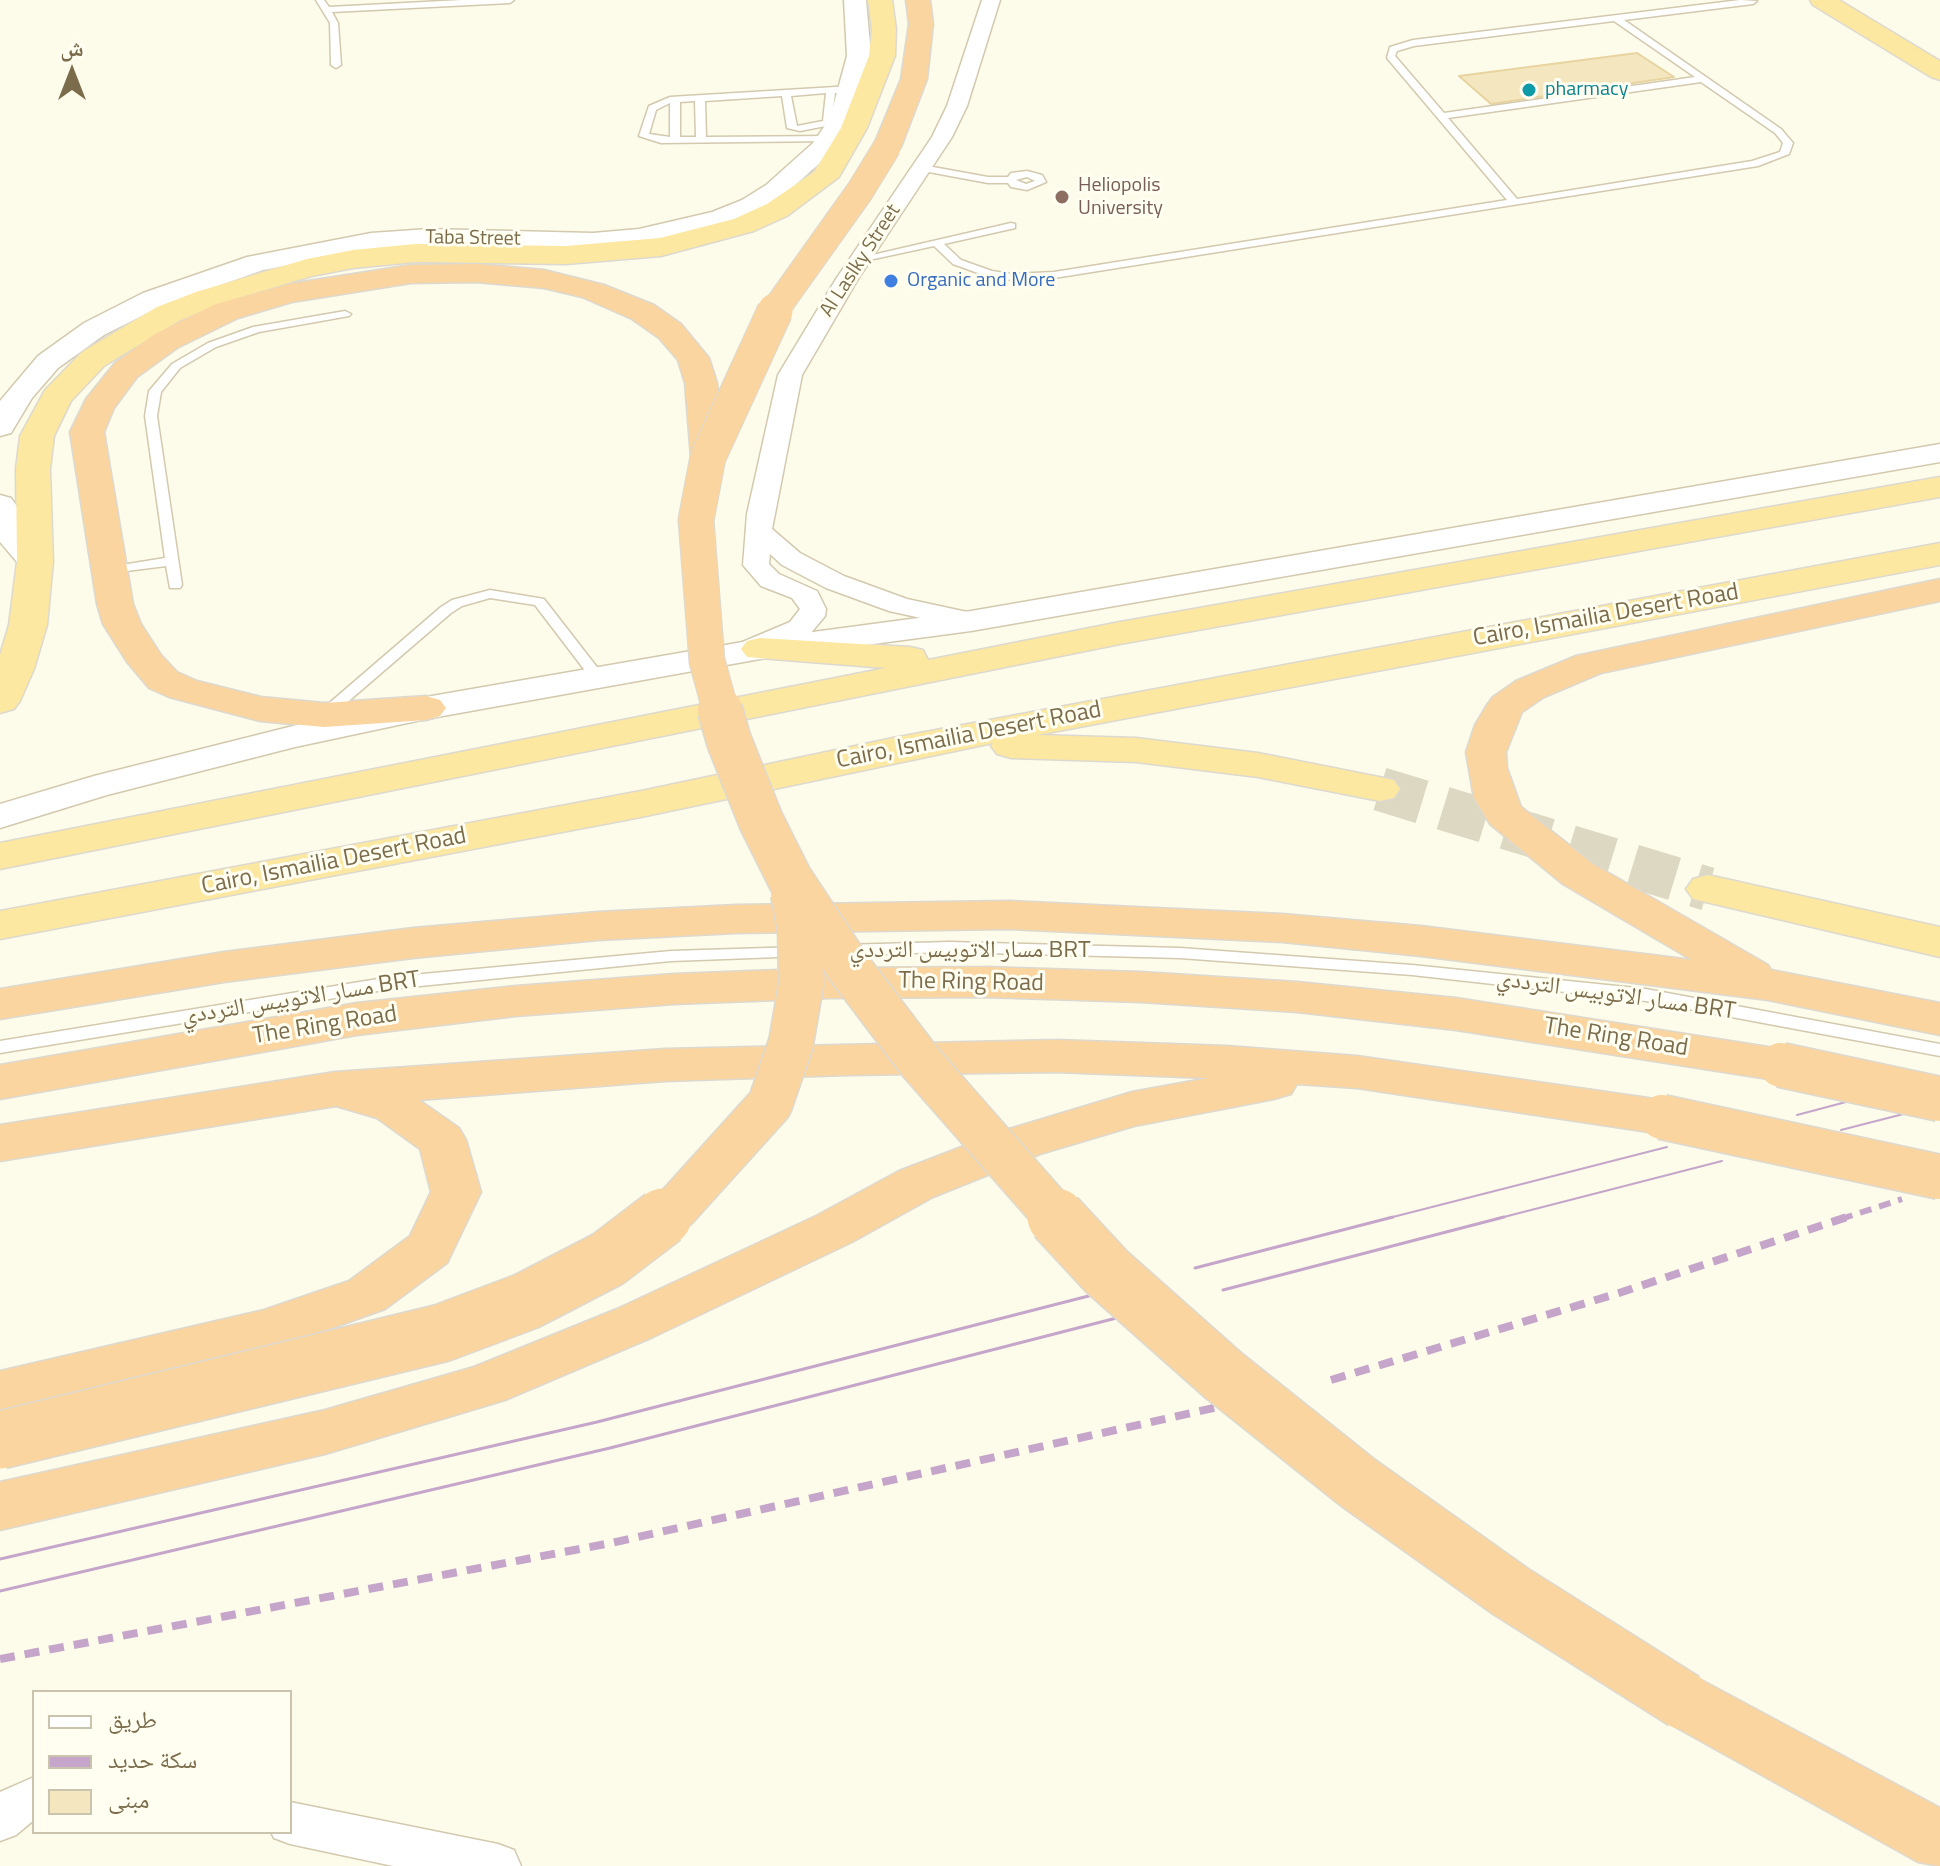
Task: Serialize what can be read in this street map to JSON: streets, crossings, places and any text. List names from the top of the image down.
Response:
{
  "streets": {
    "highway": ["Cairo, Ismailia Desert Road", "The Ring Road"],
    "street": ["Taba Street", "Al Laslky Street"],
    "lane": ["مسار الاتوبيس الترددي BRT"]
  },
  "places": ["pharmacy", "Heliopolis University", "Organic and More"],
  "legend": ["طريق", "سكة حديد", "مبنى"],
  "north": "top"
}
